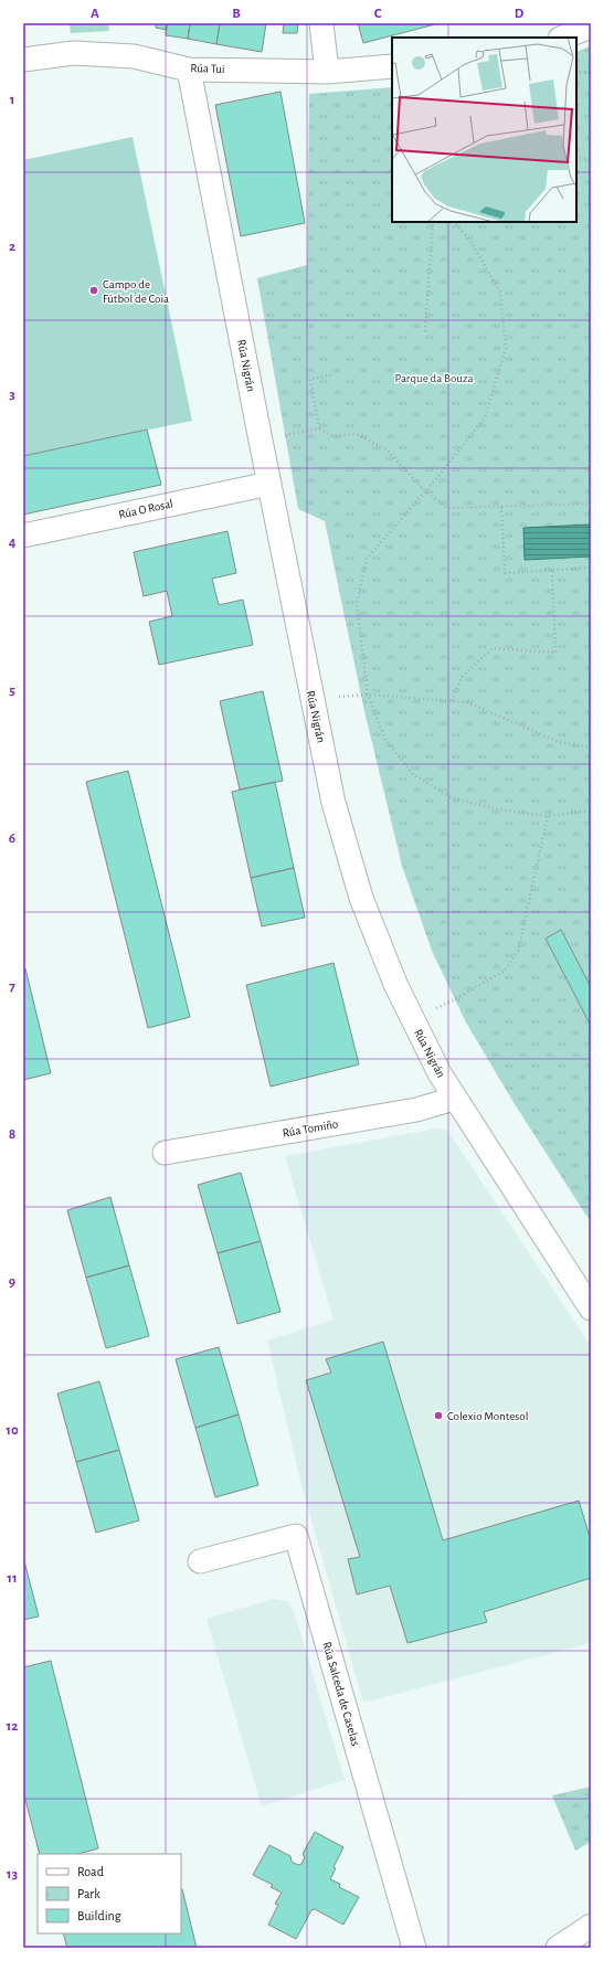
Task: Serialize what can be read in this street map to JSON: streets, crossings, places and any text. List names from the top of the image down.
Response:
{
  "streets": {
    "street": [
      "Rúa Tui",
      "Rúa Nigrán",
      "Rúa O Rosal",
      "Rúa Tomiño",
      "Rúa Salceda de Caselas"
    ]
  },
  "crossings": [
    ["Rúa Tui", "Rúa Nigrán"],
    ["Rúa Nigrán", "Rúa O Rosal"],
    ["Rúa Nigrán", "Rúa Tomiño"]
  ],
  "parks": ["Parque da Bouza"],
  "places": ["Campo de Fútbol de Coia", "Colexio Montesol"],
  "legend": ["Road", "Park", "Building"],
  "grid": {
    "columns": [
      "A",
      "B",
      "C",
      "D"
    ],
    "rows": [
      "1",
      "2",
      "3",
      "4",
      "5",
      "6",
      "7",
      "8",
      "9",
      "10",
      "11",
      "12",
      "13"
    ]
  }
}
